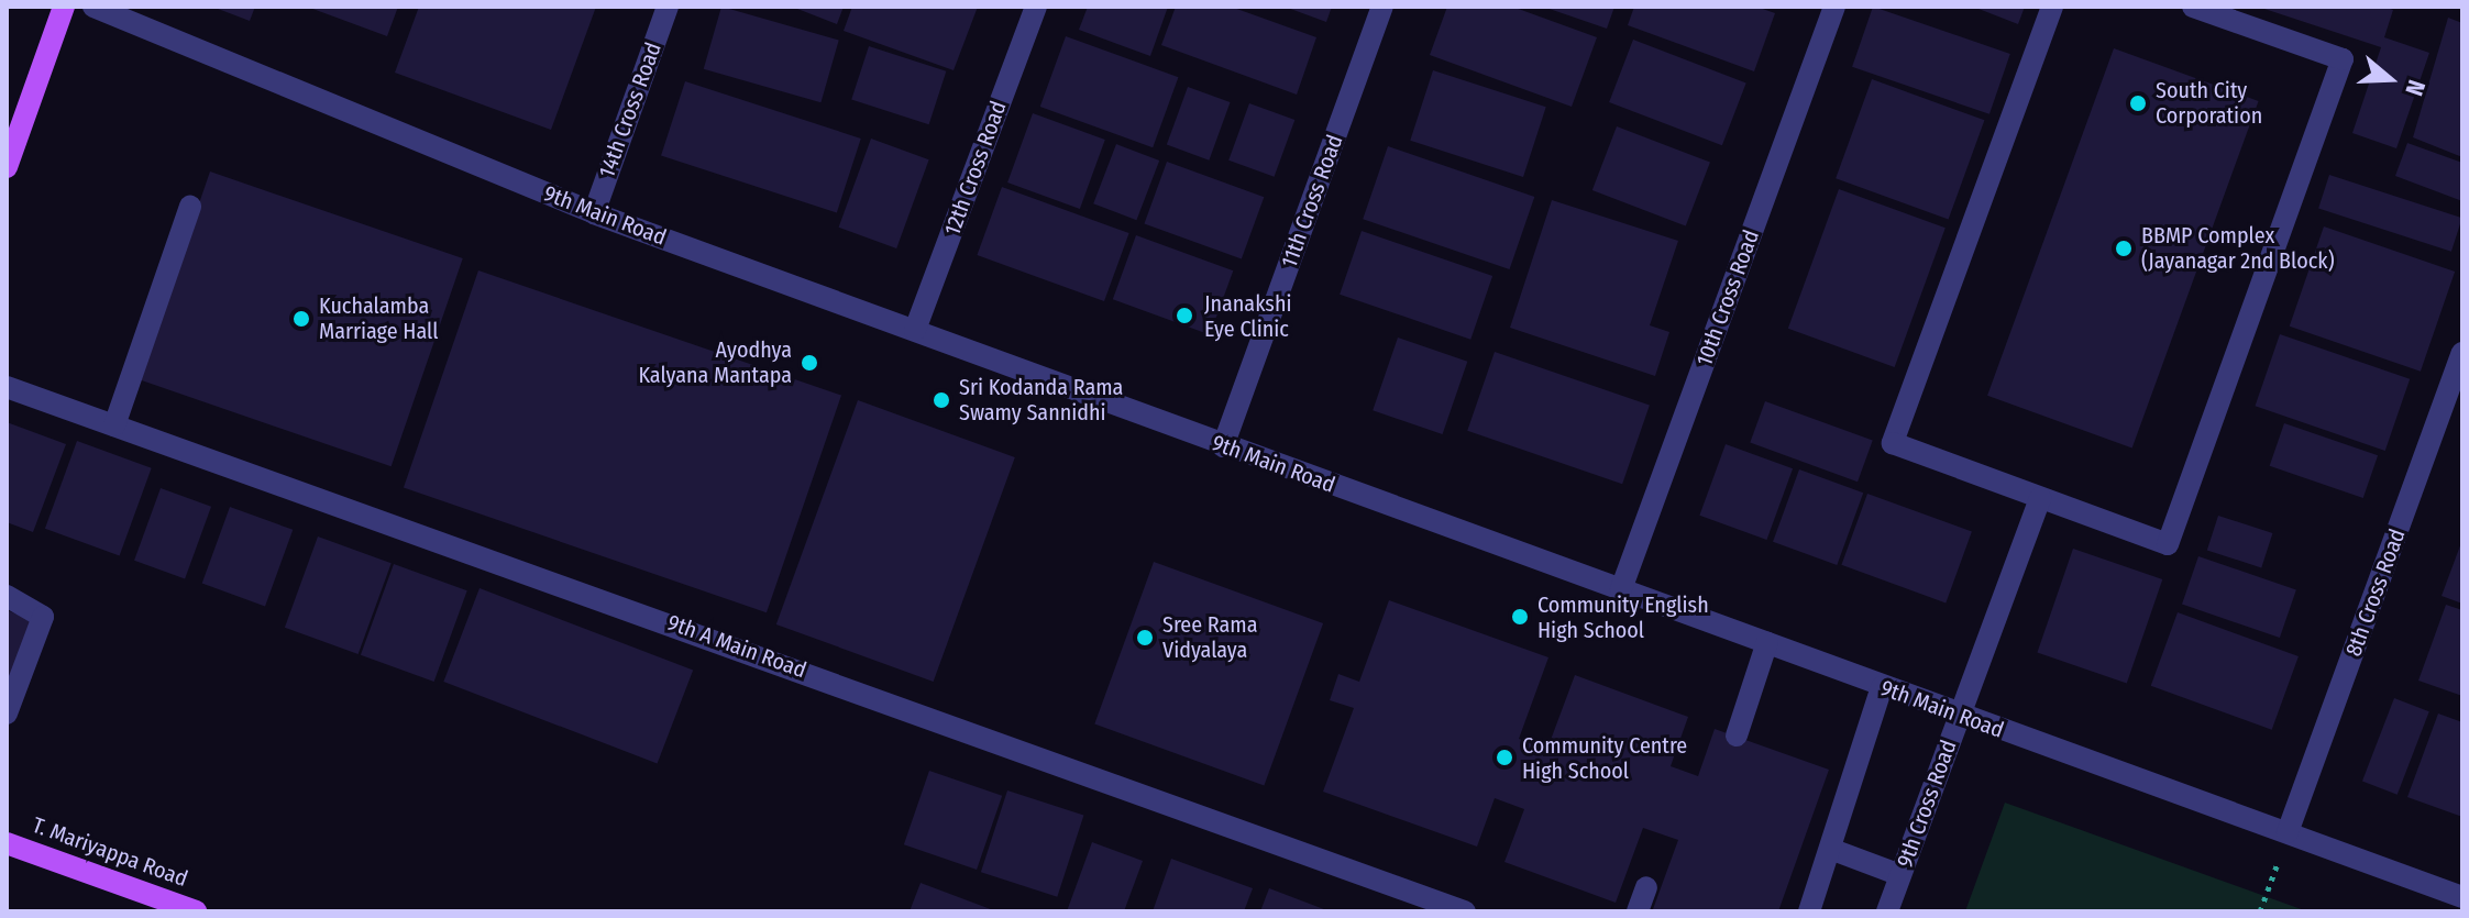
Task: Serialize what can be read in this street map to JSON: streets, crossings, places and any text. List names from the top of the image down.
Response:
{
  "streets": {
    "main road": ["T. Mariyappa Road"],
    "street": [
      "14th Cross Road",
      "12th Cross Road",
      "11th Cross Road",
      "9th Main Road",
      "10th Cross Road",
      "8th Cross Road",
      "9th A Main Road",
      "9th Cross Road"
    ]
  },
  "crossings": [
    ["14th Cross Road", "9th Main Road"],
    ["12th Cross Road", "9th Main Road"],
    ["11th Cross Road", "9th Main Road"],
    ["9th Main Road", "10th Cross Road"],
    ["9th Main Road", "8th Cross Road"],
    ["9th Main Road", "9th Cross Road"]
  ],
  "places": [
    "South City Corporation",
    "BBMP Complex (Jayanagar 2nd Block)",
    "Jnanakshi Eye Clinic",
    "Kuchalamba Marriage Hall",
    "Ayodhya Kalyana Mantapa",
    "Sri Kodanda Rama Swamy Sannidhi",
    "Community English High School",
    "Sree Rama Vidyalaya",
    "Community Centre High School"
  ],
  "north": "right"
}
